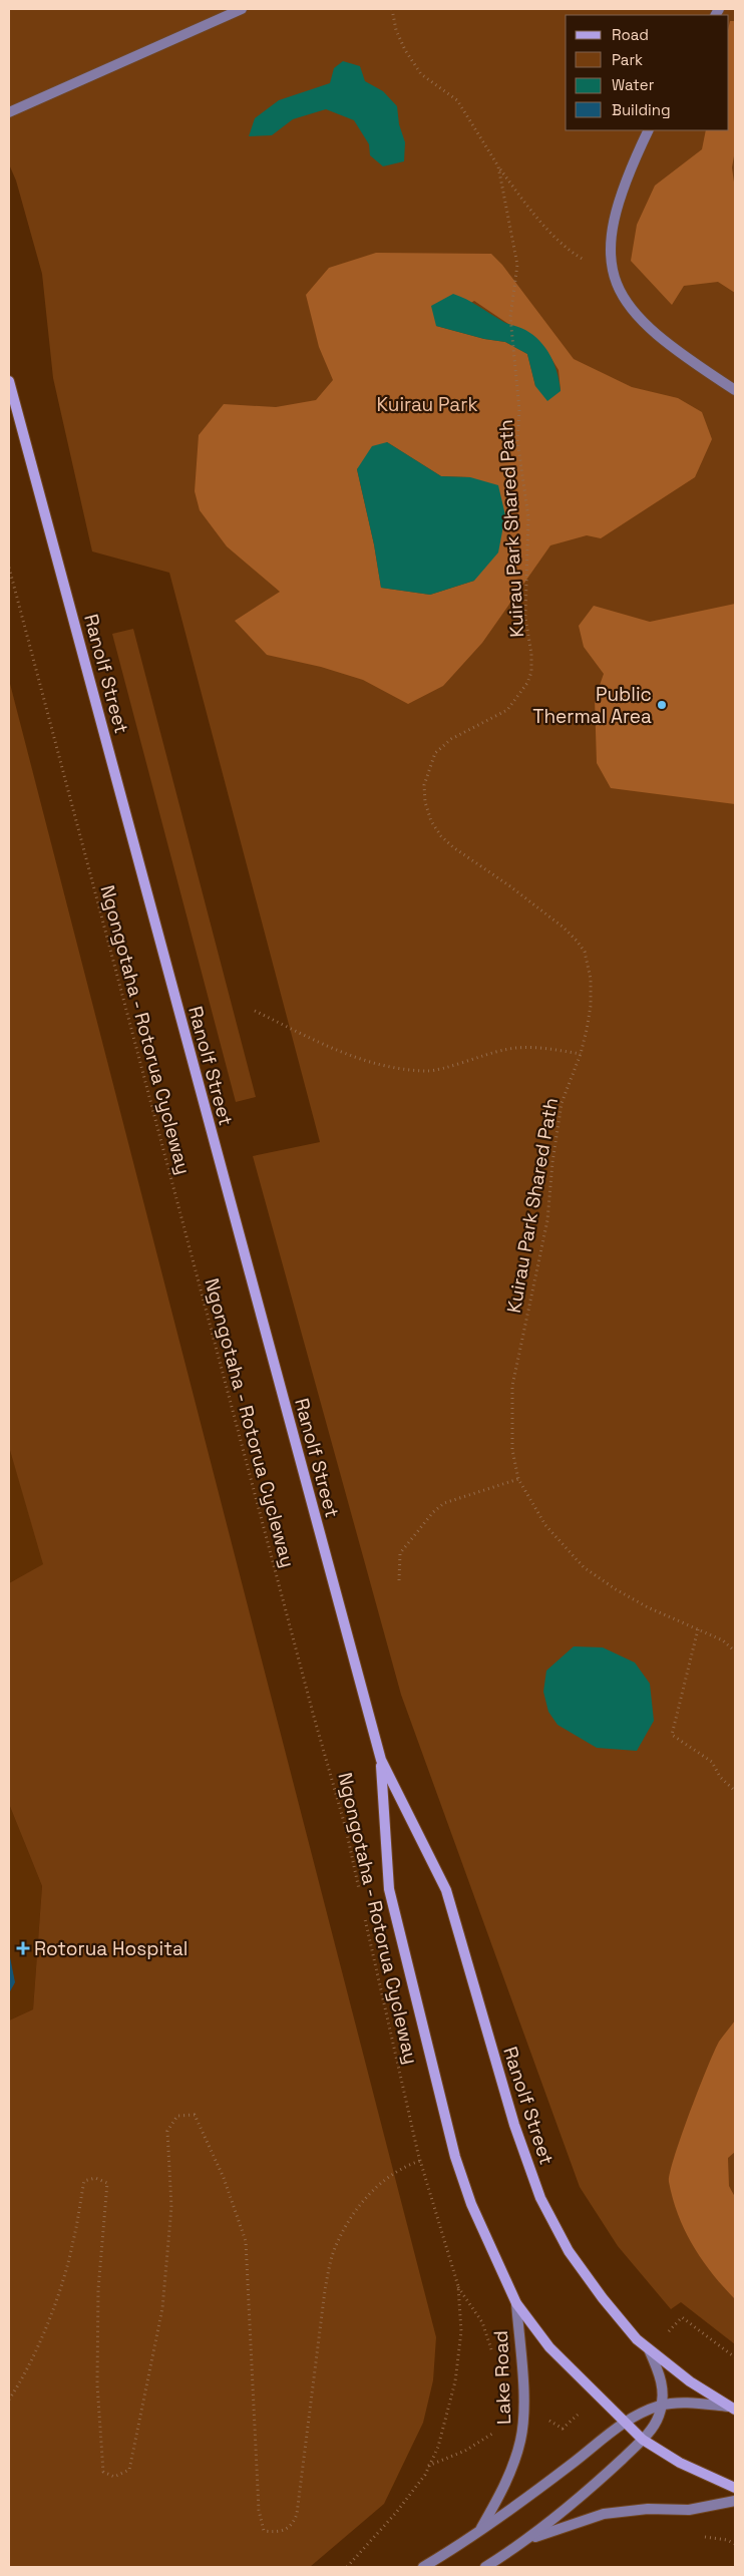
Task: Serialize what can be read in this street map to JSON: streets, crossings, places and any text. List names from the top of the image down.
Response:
{
  "streets": {
    "main road": ["Ranolf Street"],
    "street": ["Lake Road"],
    "path": ["Kuirau Park Shared Path", "Ngongotaha - Rotorua Cycleway"]
  },
  "crossings": [
    ["Ranolf Street", "Lake Road"]
  ],
  "parks": ["Kuirau Park"],
  "places": {
    "other": ["Public Thermal Area"],
    "health": ["Rotorua Hospital"]
  },
  "legend": [
    "Road",
    "Park",
    "Water",
    "Building"
  ]
}
